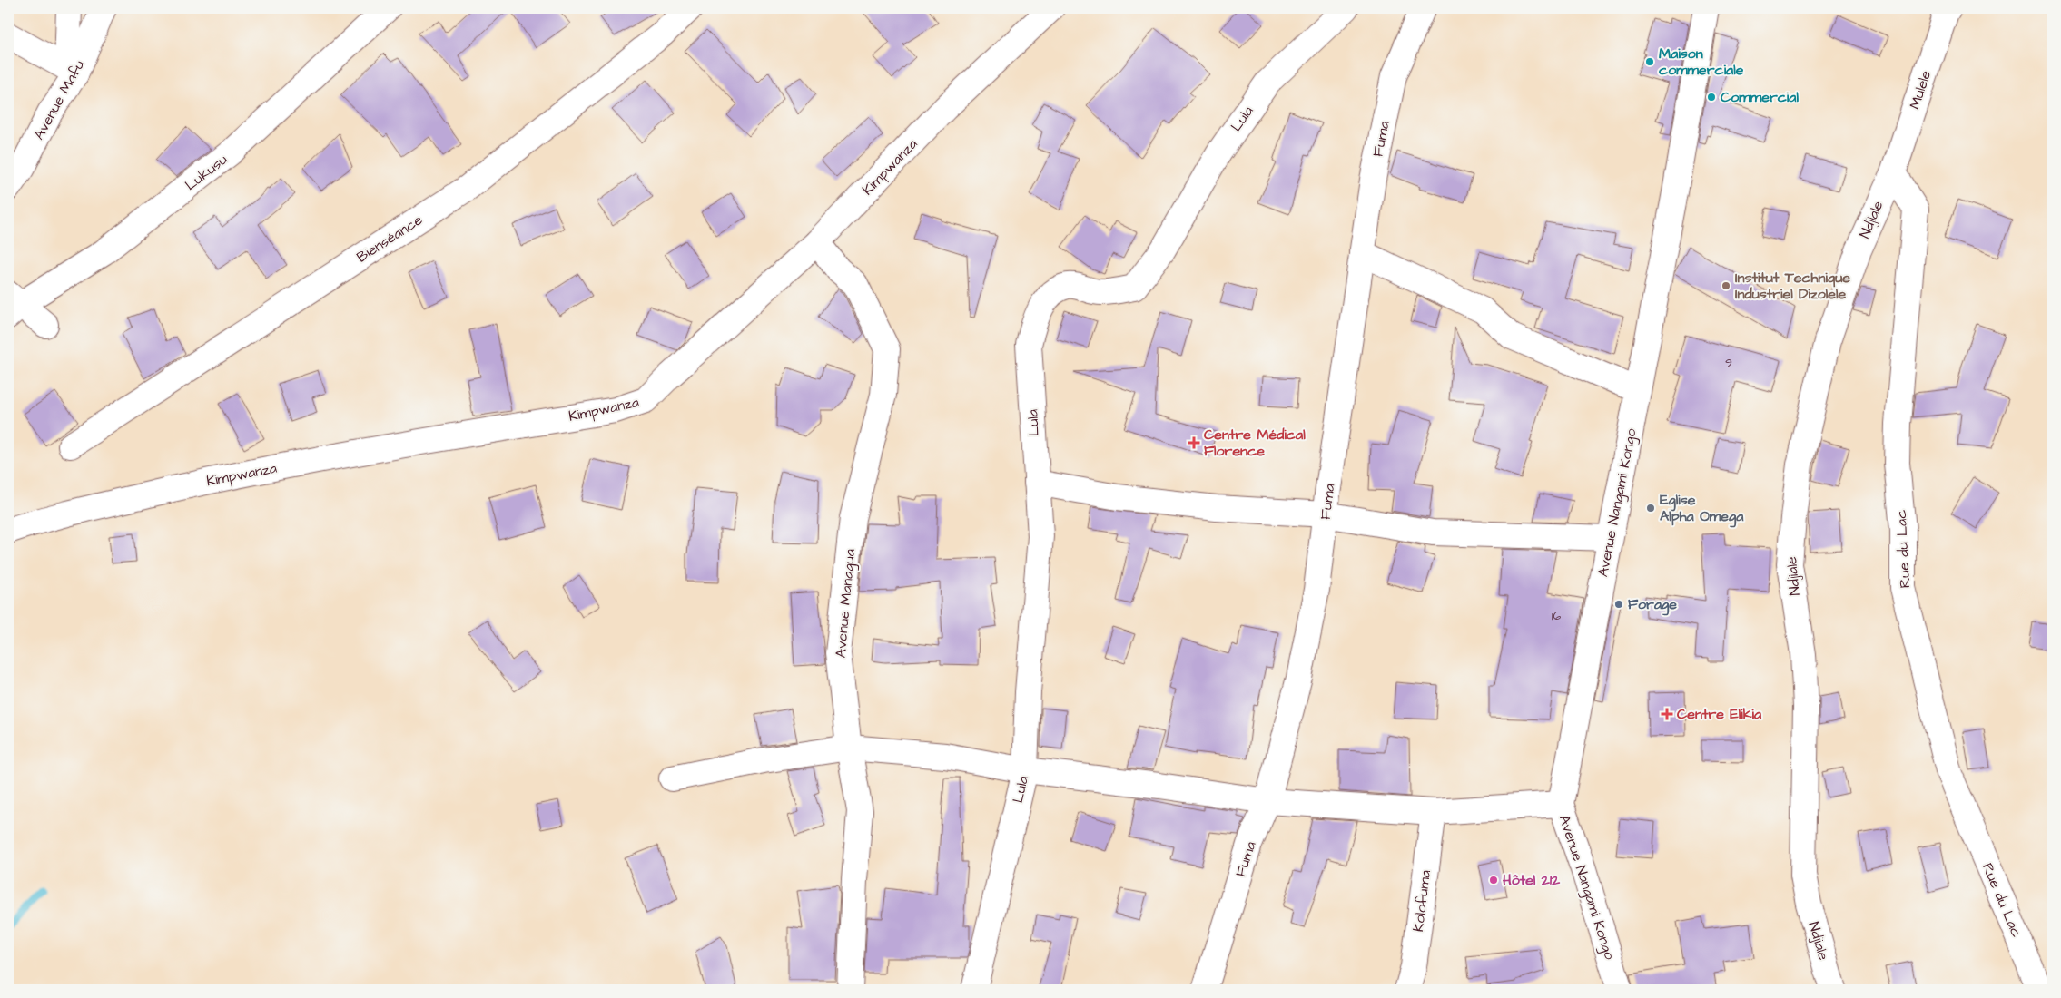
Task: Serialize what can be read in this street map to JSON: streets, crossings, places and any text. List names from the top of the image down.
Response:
{
  "streets": {
    "street": [
      "Mulele",
      "Avenue Mafu",
      "Lula",
      "Fuma",
      "Kimpwanza",
      "Lukusu",
      "Ndjiale",
      "Bienséance",
      "Avenue Nangami Kongo",
      "Rue du Lac",
      "Avenue Managua",
      "Kolofuma"
    ]
  },
  "crossings": [
    ["Mulele", "Ndjiale"],
    ["Mulele", "Rue du Lac"],
    ["Kimpwanza", "Avenue Managua"],
    ["Ndjiale", "Rue du Lac"]
  ],
  "places": {
    "other": [
      "Maison commerciale",
      "Commercial",
      "Institut Technique Industriel Dizolele",
      "Eglise Alpha Omega",
      "Forage",
      "Hôtel 212"
    ],
    "health": ["Centre Médical Florence", "Centre Elikia"]
  },
  "house_numbers": ["9", "16"]
}
